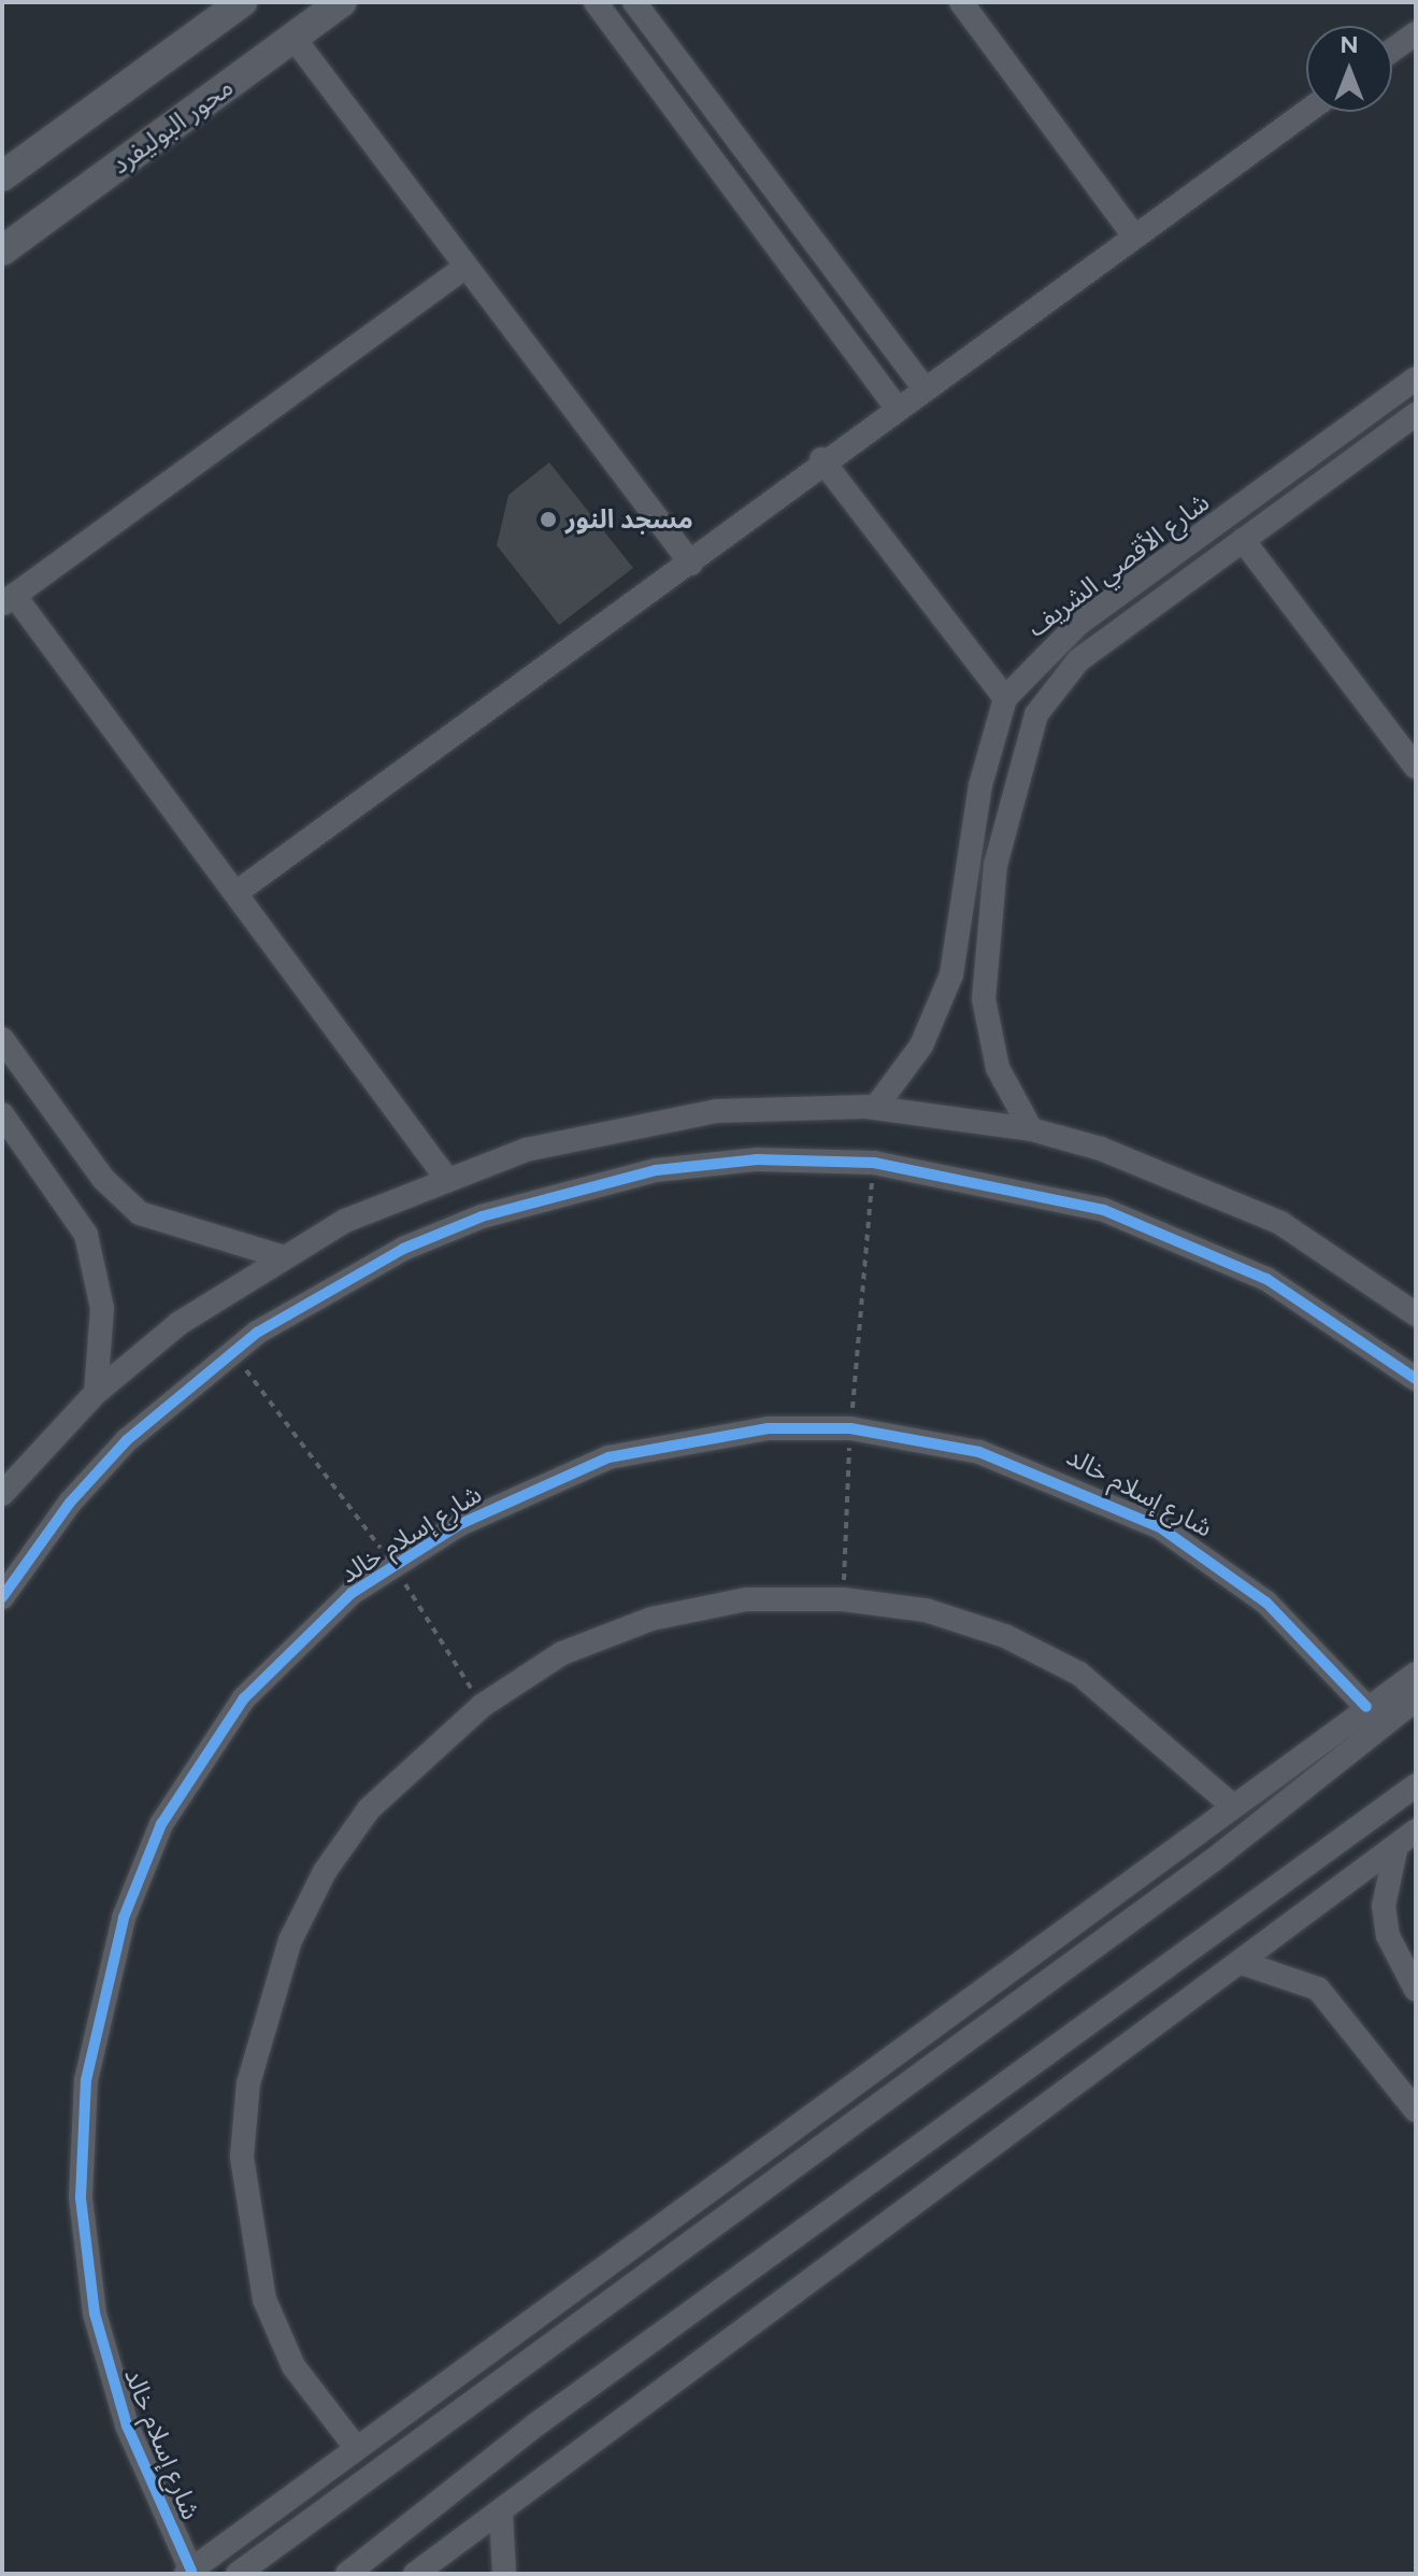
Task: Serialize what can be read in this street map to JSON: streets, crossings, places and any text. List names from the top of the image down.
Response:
{
  "streets": {
    "street": ["محور البوليفرد", "شارع الأقصي الشريف", "شارع إسلام خالد"]
  },
  "places": ["مسجد النور"],
  "north": "top"
}
